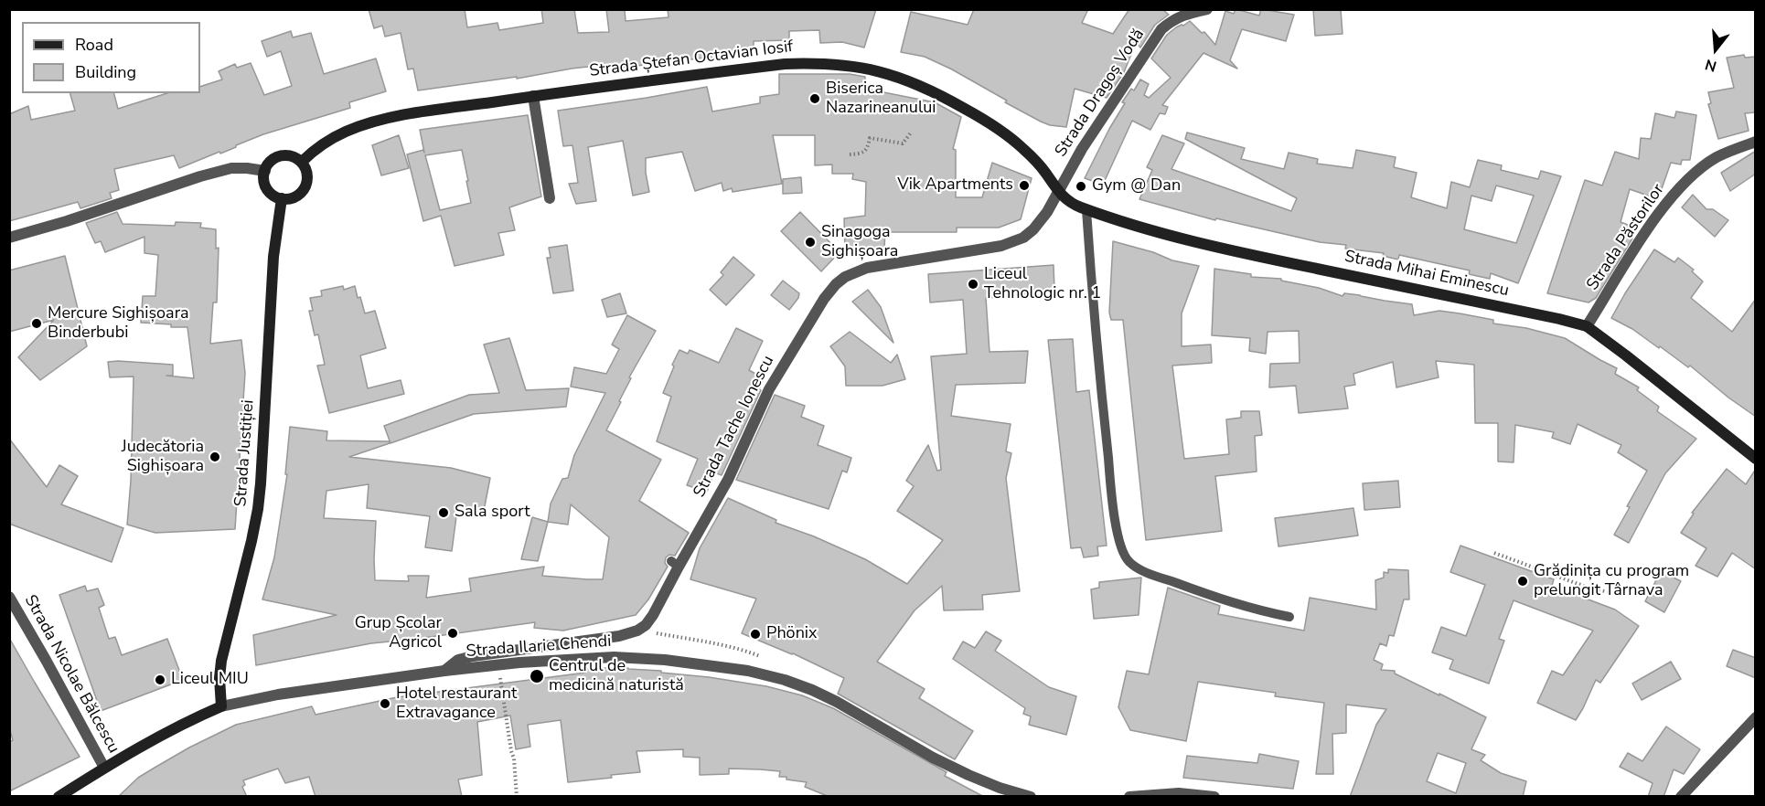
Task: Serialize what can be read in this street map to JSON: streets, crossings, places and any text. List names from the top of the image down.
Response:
{
  "streets": {
    "main road": [
      "Strada Ștefan Octavian Iosif",
      "Strada Mihai Eminescu",
      "Strada Justiției",
      "Strada Ilarie Chendi"
    ],
    "street": [
      "Strada Dragoș Vodă",
      "Strada Păstorilor",
      "Strada Tache Ionescu",
      "Strada Nicolae Bălcescu"
    ]
  },
  "crossings": [
    ["Strada Ștefan Octavian Iosif", "Strada Dragoș Vodă"],
    ["Strada Ștefan Octavian Iosif", "Strada Mihai Eminescu"],
    ["Strada Ștefan Octavian Iosif", "Strada Tache Ionescu"],
    ["Strada Ștefan Octavian Iosif", "Strada Justiției"],
    ["Strada Dragoș Vodă", "Strada Mihai Eminescu"],
    ["Strada Dragoș Vodă", "Strada Tache Ionescu"],
    ["Strada Păstorilor", "Strada Mihai Eminescu"],
    ["Strada Mihai Eminescu", "Strada Tache Ionescu"],
    ["Strada Justiției", "Strada Ilarie Chendi"],
    ["Strada Ilarie Chendi", "Strada Nicolae Bălcescu"]
  ],
  "places": [
    "Biserica Nazarineanului",
    "Vik Apartments",
    "Gym @ Dan",
    "Sinagoga Sighișoara",
    "Liceul Tehnologic nr. 1",
    "Mercure Sighișoara Binderbubi",
    "Judecătoria Sighișoara",
    "Sala sport",
    "Grădinița cu program prelungit Târnava",
    "Grup Școlar Agricol",
    "Phönix",
    "Centrul de medicină naturistă",
    "Liceul MIU",
    "Hotel restaurant Extravagance"
  ],
  "legend": ["Road", "Building"],
  "north": "bottom"
}
